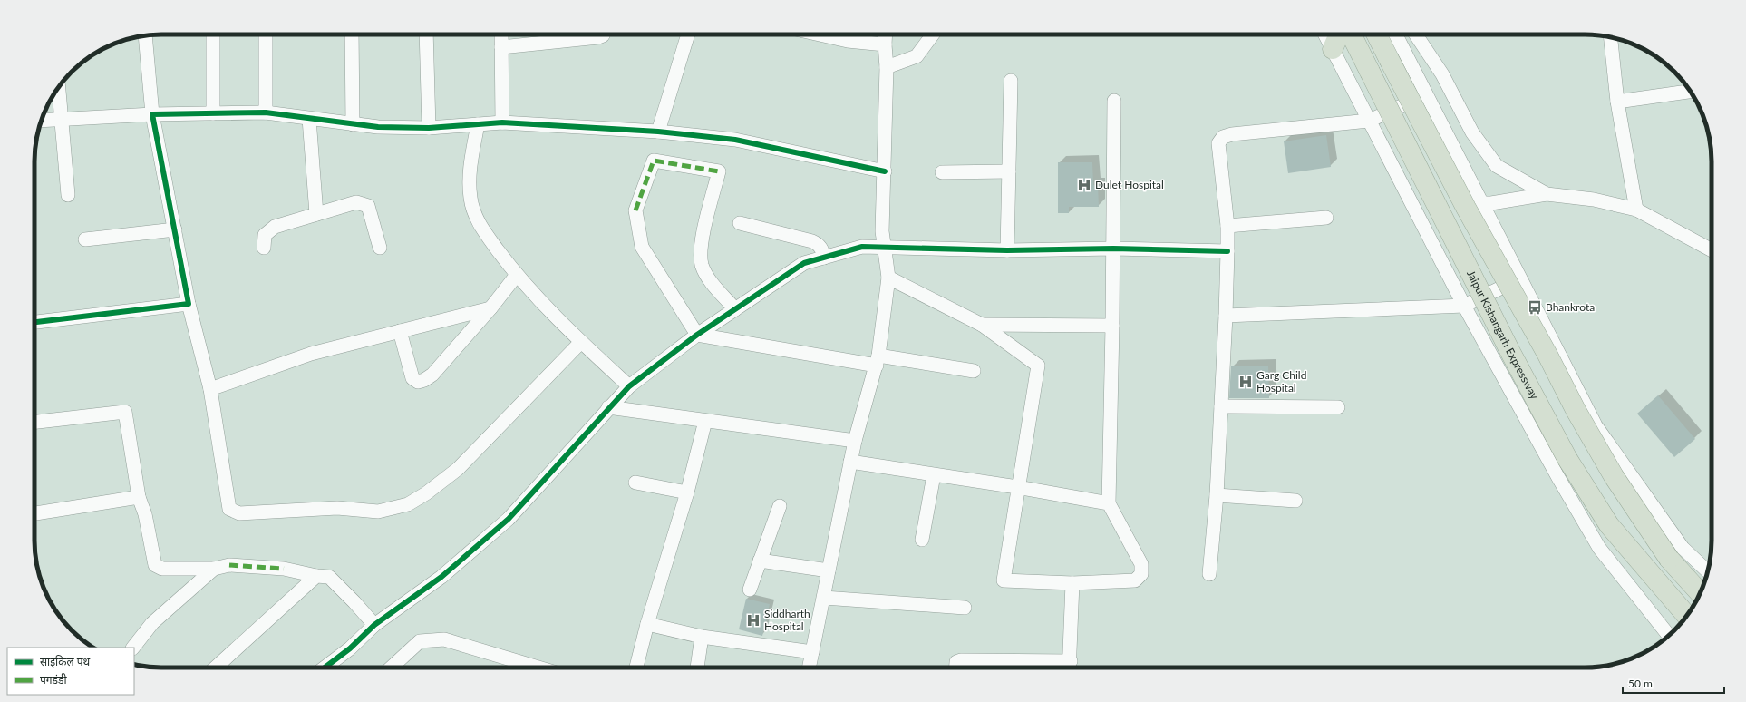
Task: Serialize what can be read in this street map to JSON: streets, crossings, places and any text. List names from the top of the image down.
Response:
{
  "streets": {
    "highway": ["Jaipur Kishangarh Expressway"]
  },
  "places": {
    "hospital": ["Dulet Hospital", "Garg Child Hospital", "Siddharth Hospital"],
    "bus stop": ["Bhankrota"]
  },
  "legend": ["साइकिल पथ", "पगडंडी"],
  "scale_bar": "50 m"
}
